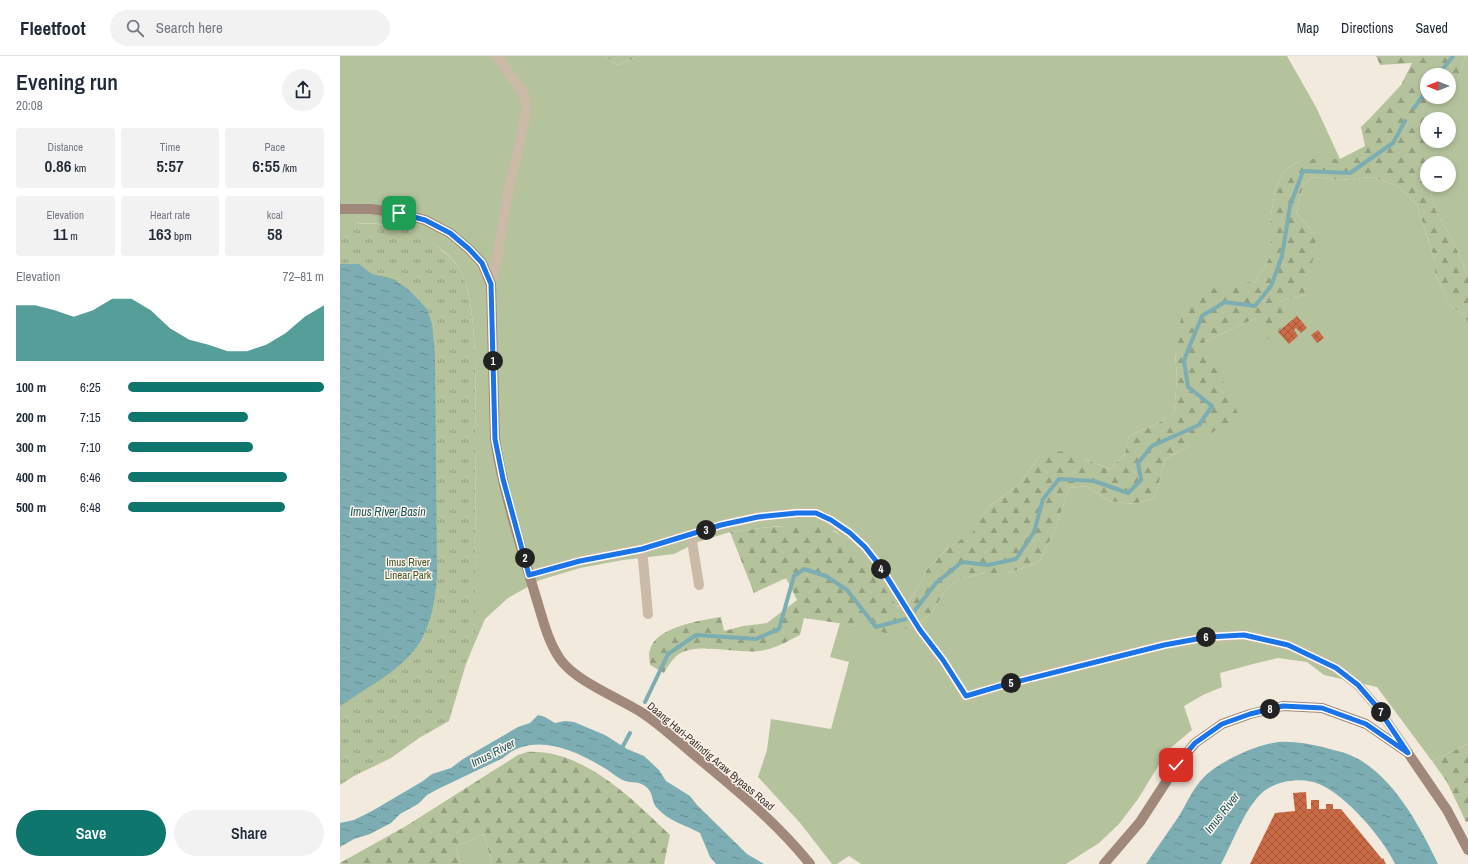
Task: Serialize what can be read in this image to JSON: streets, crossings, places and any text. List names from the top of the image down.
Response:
{
  "streets": {
    "main road": ["Daang Hari-Patindig Araw Bypass Road"]
  },
  "water": ["Imus River Basin", "Imus River"],
  "parks": ["Imus River Linear Park"],
  "north": "left",
  "page": {
    "header": "Fleetfoot",
    "search": "Search here",
    "nav": ["Map", "Directions", "Saved"],
    "heading": ["Evening run", "20:08"],
    "map_buttons": ["+", "−"],
    "stats": [
      ["Distance", "0.86 km"],
      ["Time", "5:57"],
      ["Pace", "6:55 /km"],
      ["Elevation", "11 m"],
      ["Heart rate", "163 bpm"],
      ["kcal", "58"]
    ],
    "chart": ["Elevation", "72–81 m"],
    "pins": [
      "1",
      "3",
      "2",
      "4",
      "6",
      "5",
      "8",
      "7"
    ],
    "list": [
      {
        "name": "100 m",
        "note": "6:25"
      },
      {
        "name": "200 m",
        "note": "7:15"
      },
      {
        "name": "300 m",
        "note": "7:10"
      },
      {
        "name": "400 m",
        "note": "6:46"
      },
      {
        "name": "500 m",
        "note": "6:48"
      }
    ],
    "buttons": ["Save", "Share"]
  }
}
